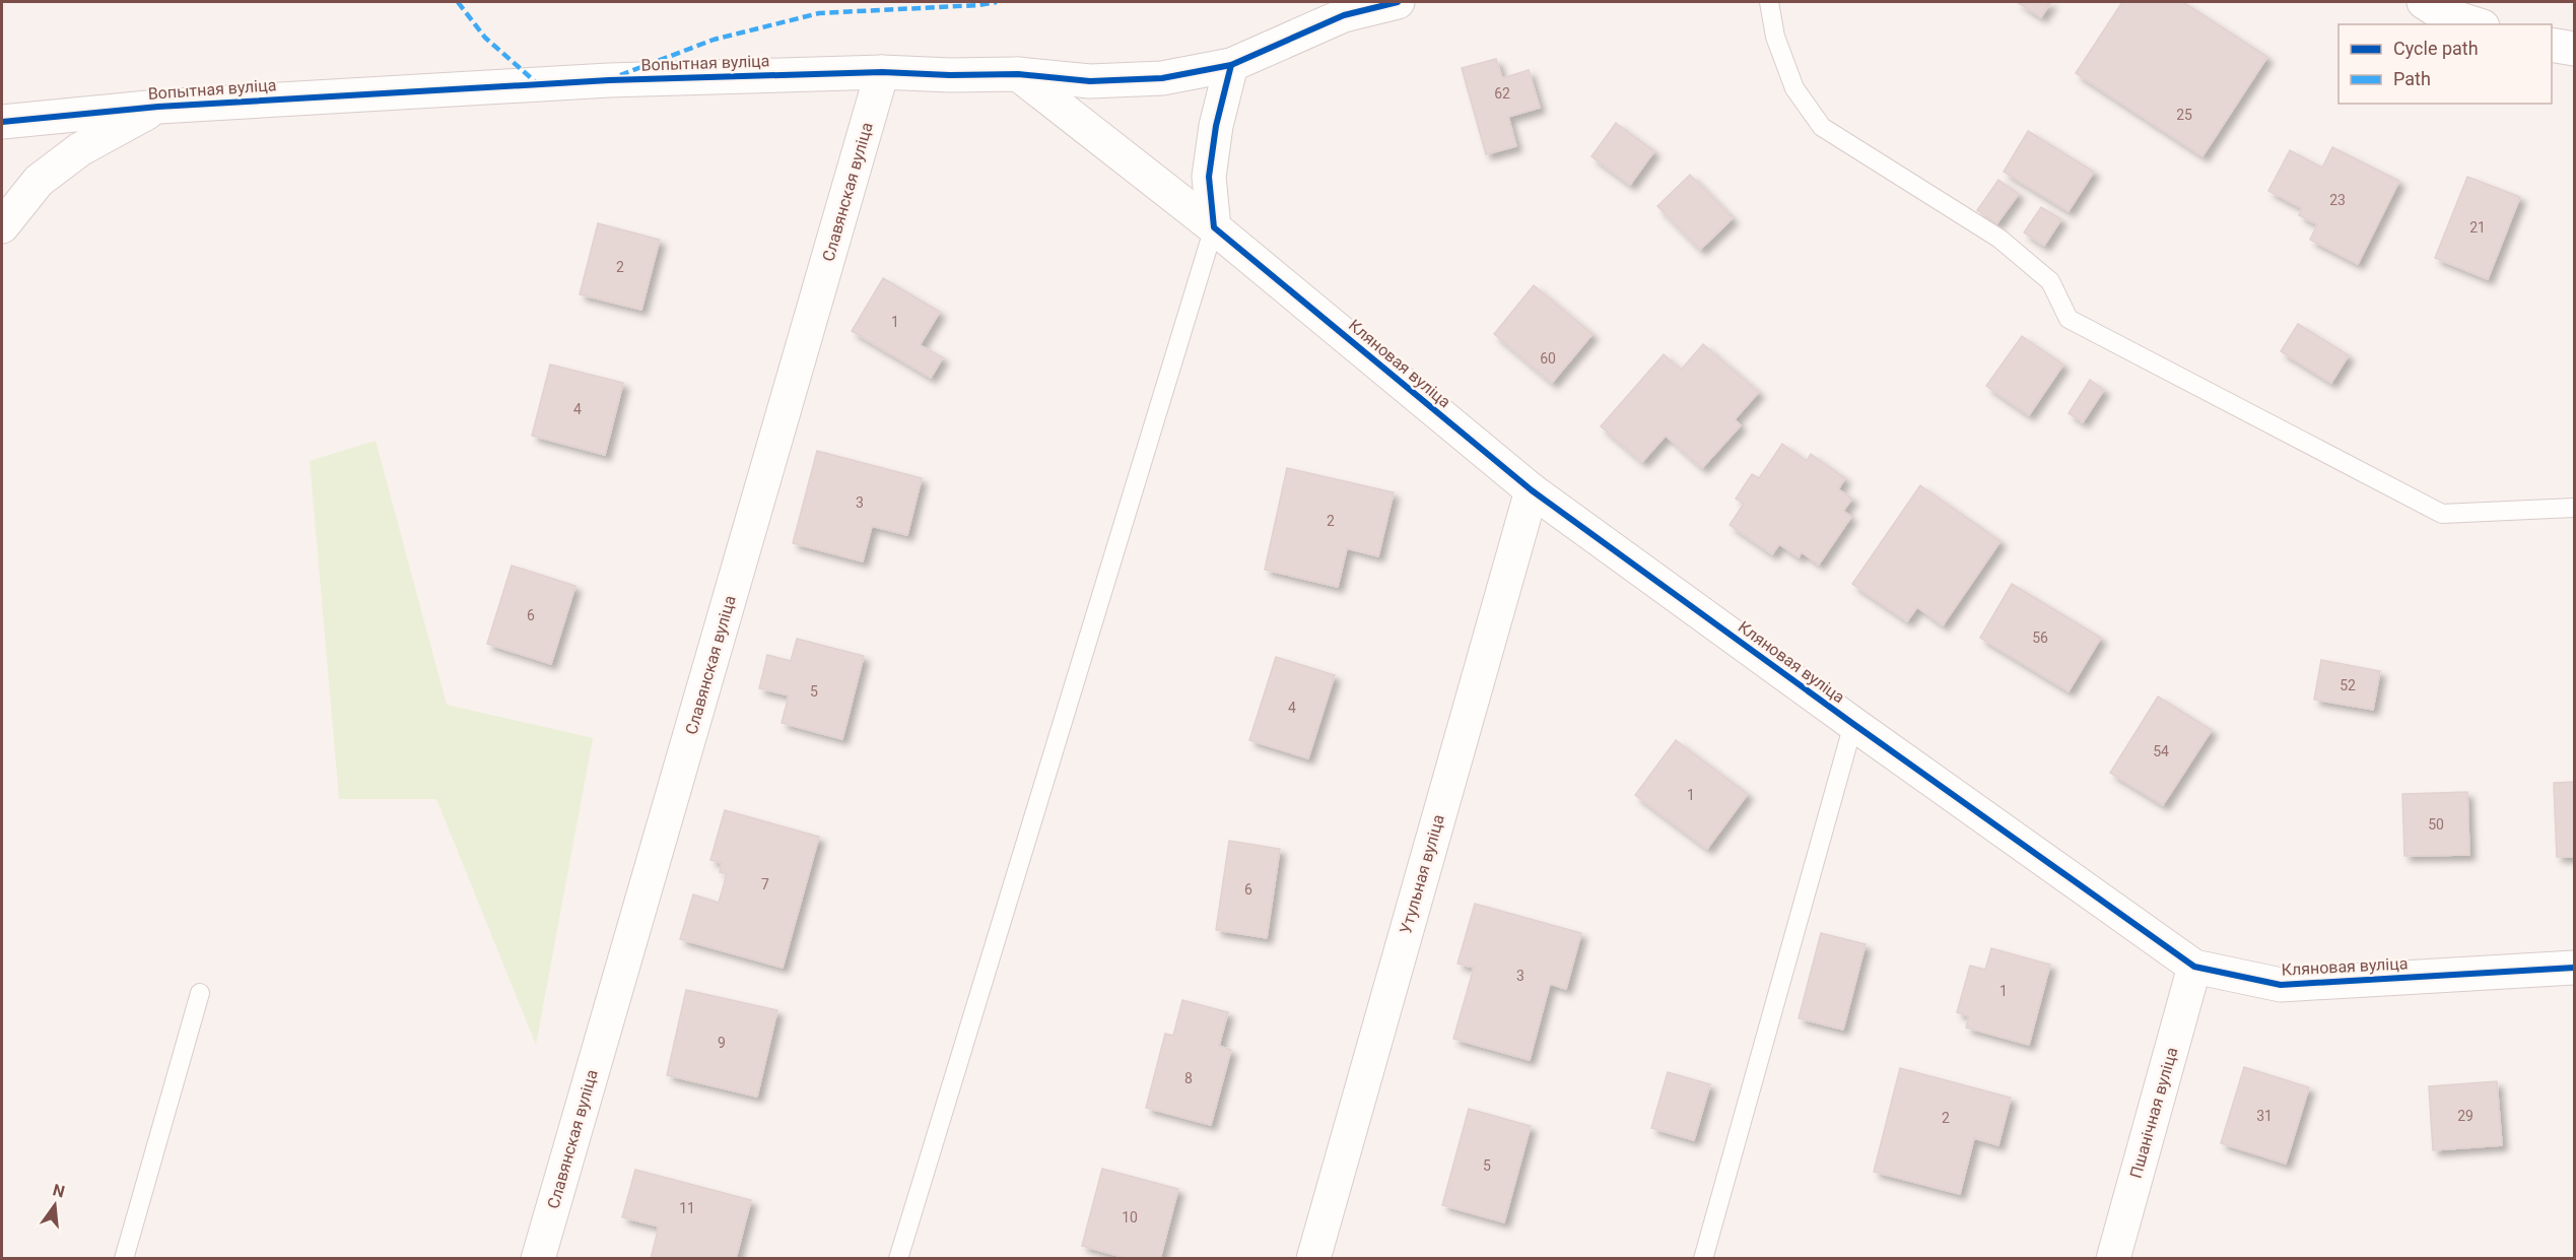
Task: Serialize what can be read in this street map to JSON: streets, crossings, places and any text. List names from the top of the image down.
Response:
{
  "streets": {
    "street": [
      "Вопытная вуліца",
      "Славянская вуліца",
      "Кляновая вуліца",
      "Утульная вуліца",
      "Пшанічная вуліца"
    ]
  },
  "crossings": [
    ["Вопытная вуліца", "Славянская вуліца"],
    ["Вопытная вуліца", "Кляновая вуліца"],
    ["Кляновая вуліца", "Утульная вуліца"],
    ["Кляновая вуліца", "Пшанічная вуліца"]
  ],
  "house_numbers": [
    "62",
    "25",
    "23",
    "21",
    "2",
    "1",
    "60",
    "4",
    "3",
    "2",
    "6",
    "56",
    "52",
    "5",
    "4",
    "54",
    "1",
    "50",
    "7",
    "6",
    "3",
    "1",
    "9",
    "8",
    "31",
    "29",
    "2",
    "5",
    "11",
    "10"
  ],
  "legend": ["Cycle path", "Path"],
  "north": "top"
}
